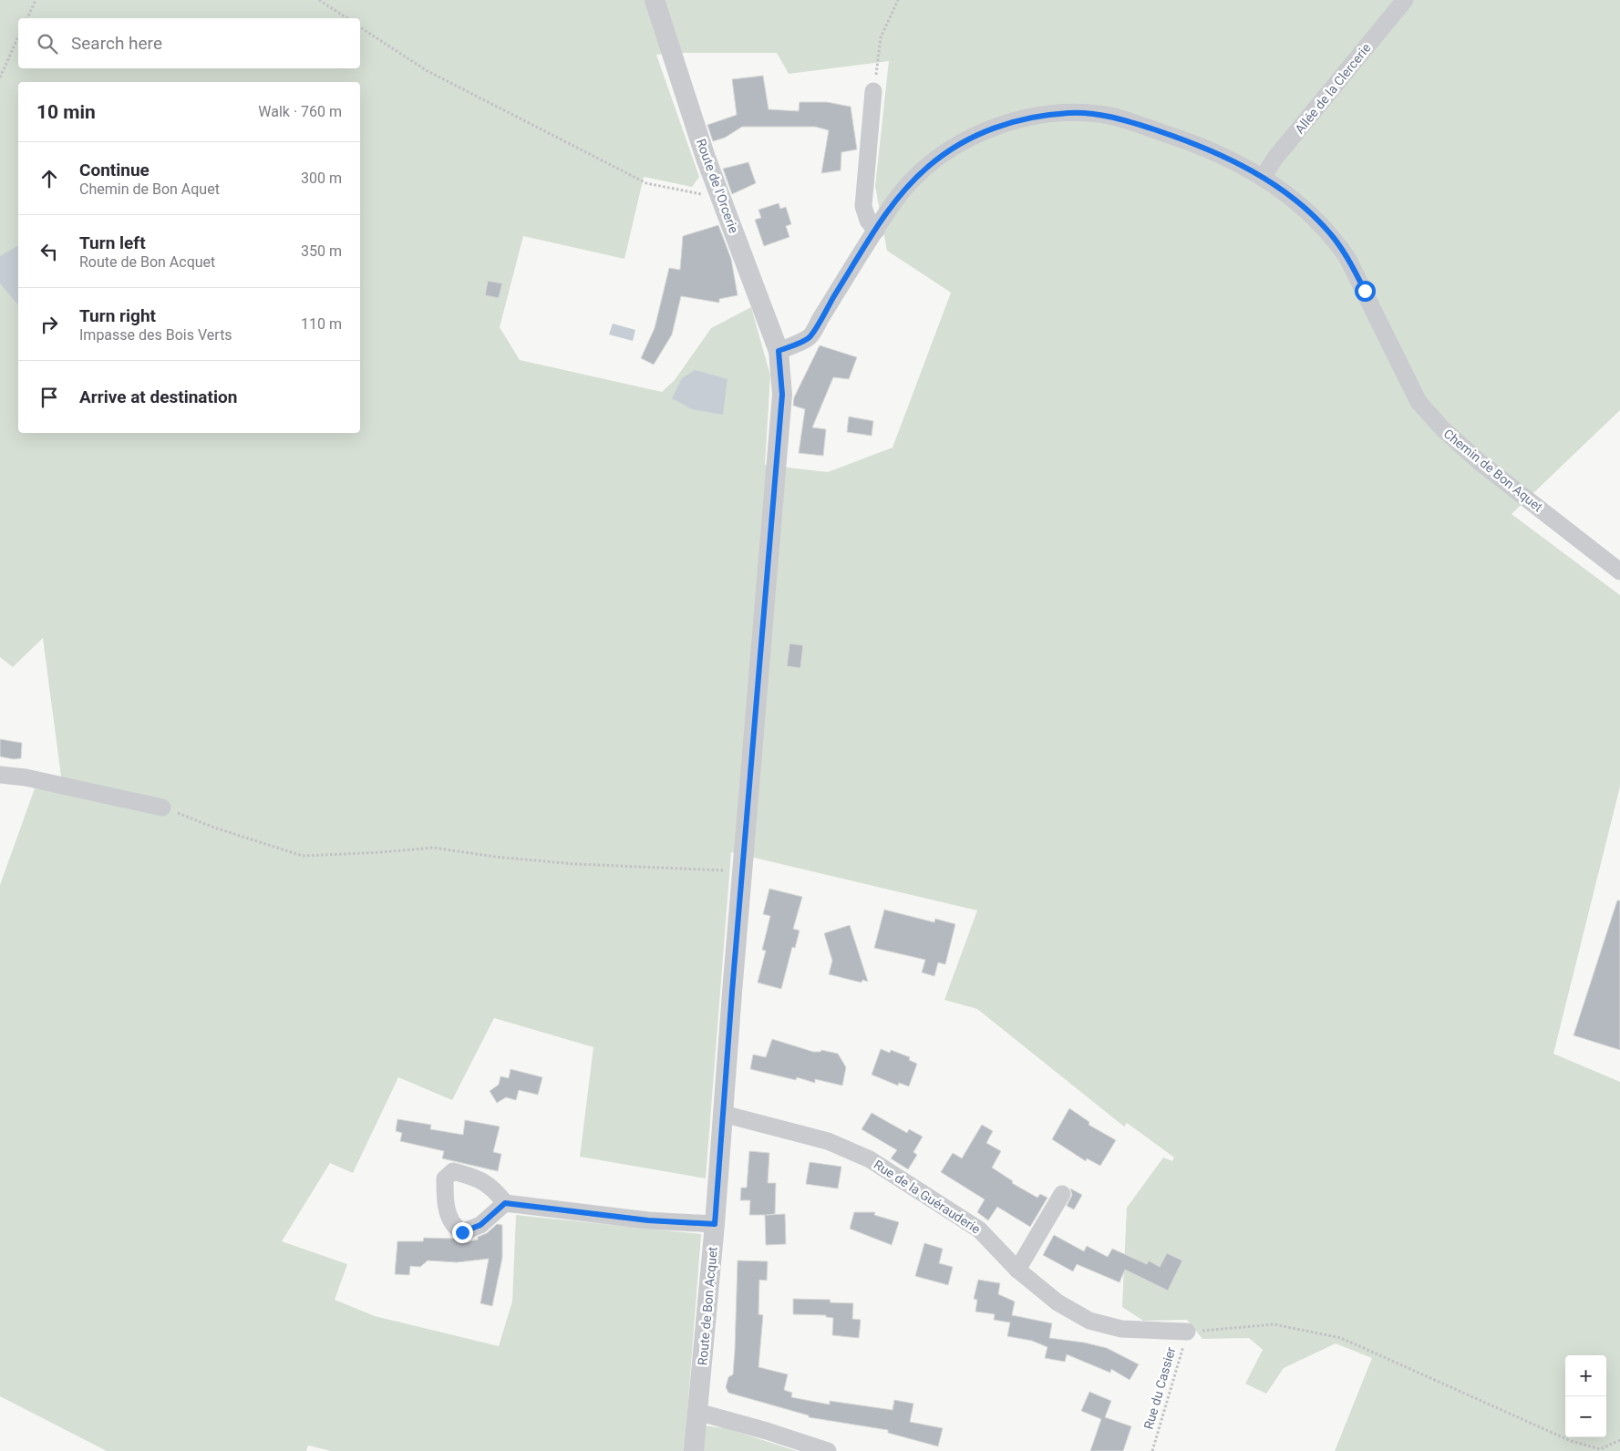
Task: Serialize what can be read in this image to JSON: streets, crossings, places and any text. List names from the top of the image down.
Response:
{
  "streets": {
    "street": [
      "Allée de la Clercerie",
      "Route de l'Orcerie",
      "Chemin de Bon Aquet",
      "Rue de la Guérauderie",
      "Route de Bon Acquet"
    ],
    "path": ["Rue du Cassier"]
  },
  "crossings": [
    ["Allée de la Clercerie", "Chemin de Bon Aquet"],
    ["Route de l'Orcerie", "Chemin de Bon Aquet"],
    ["Route de l'Orcerie", "Route de Bon Acquet"],
    ["Rue de la Guérauderie", "Route de Bon Acquet"],
    ["Rue de la Guérauderie", "Rue du Cassier"]
  ],
  "page": {
    "search": "Search here",
    "heading": ["10 min", "Walk · 760 m"],
    "list": [
      ["Continue", "Chemin de Bon Aquet", "300 m"],
      ["Turn left", "Route de Bon Acquet", "350 m"],
      ["Turn right", "Impasse des Bois Verts", "110 m"],
      "Arrive at destination"
    ],
    "map_buttons": ["+", "−"]
  }
}
